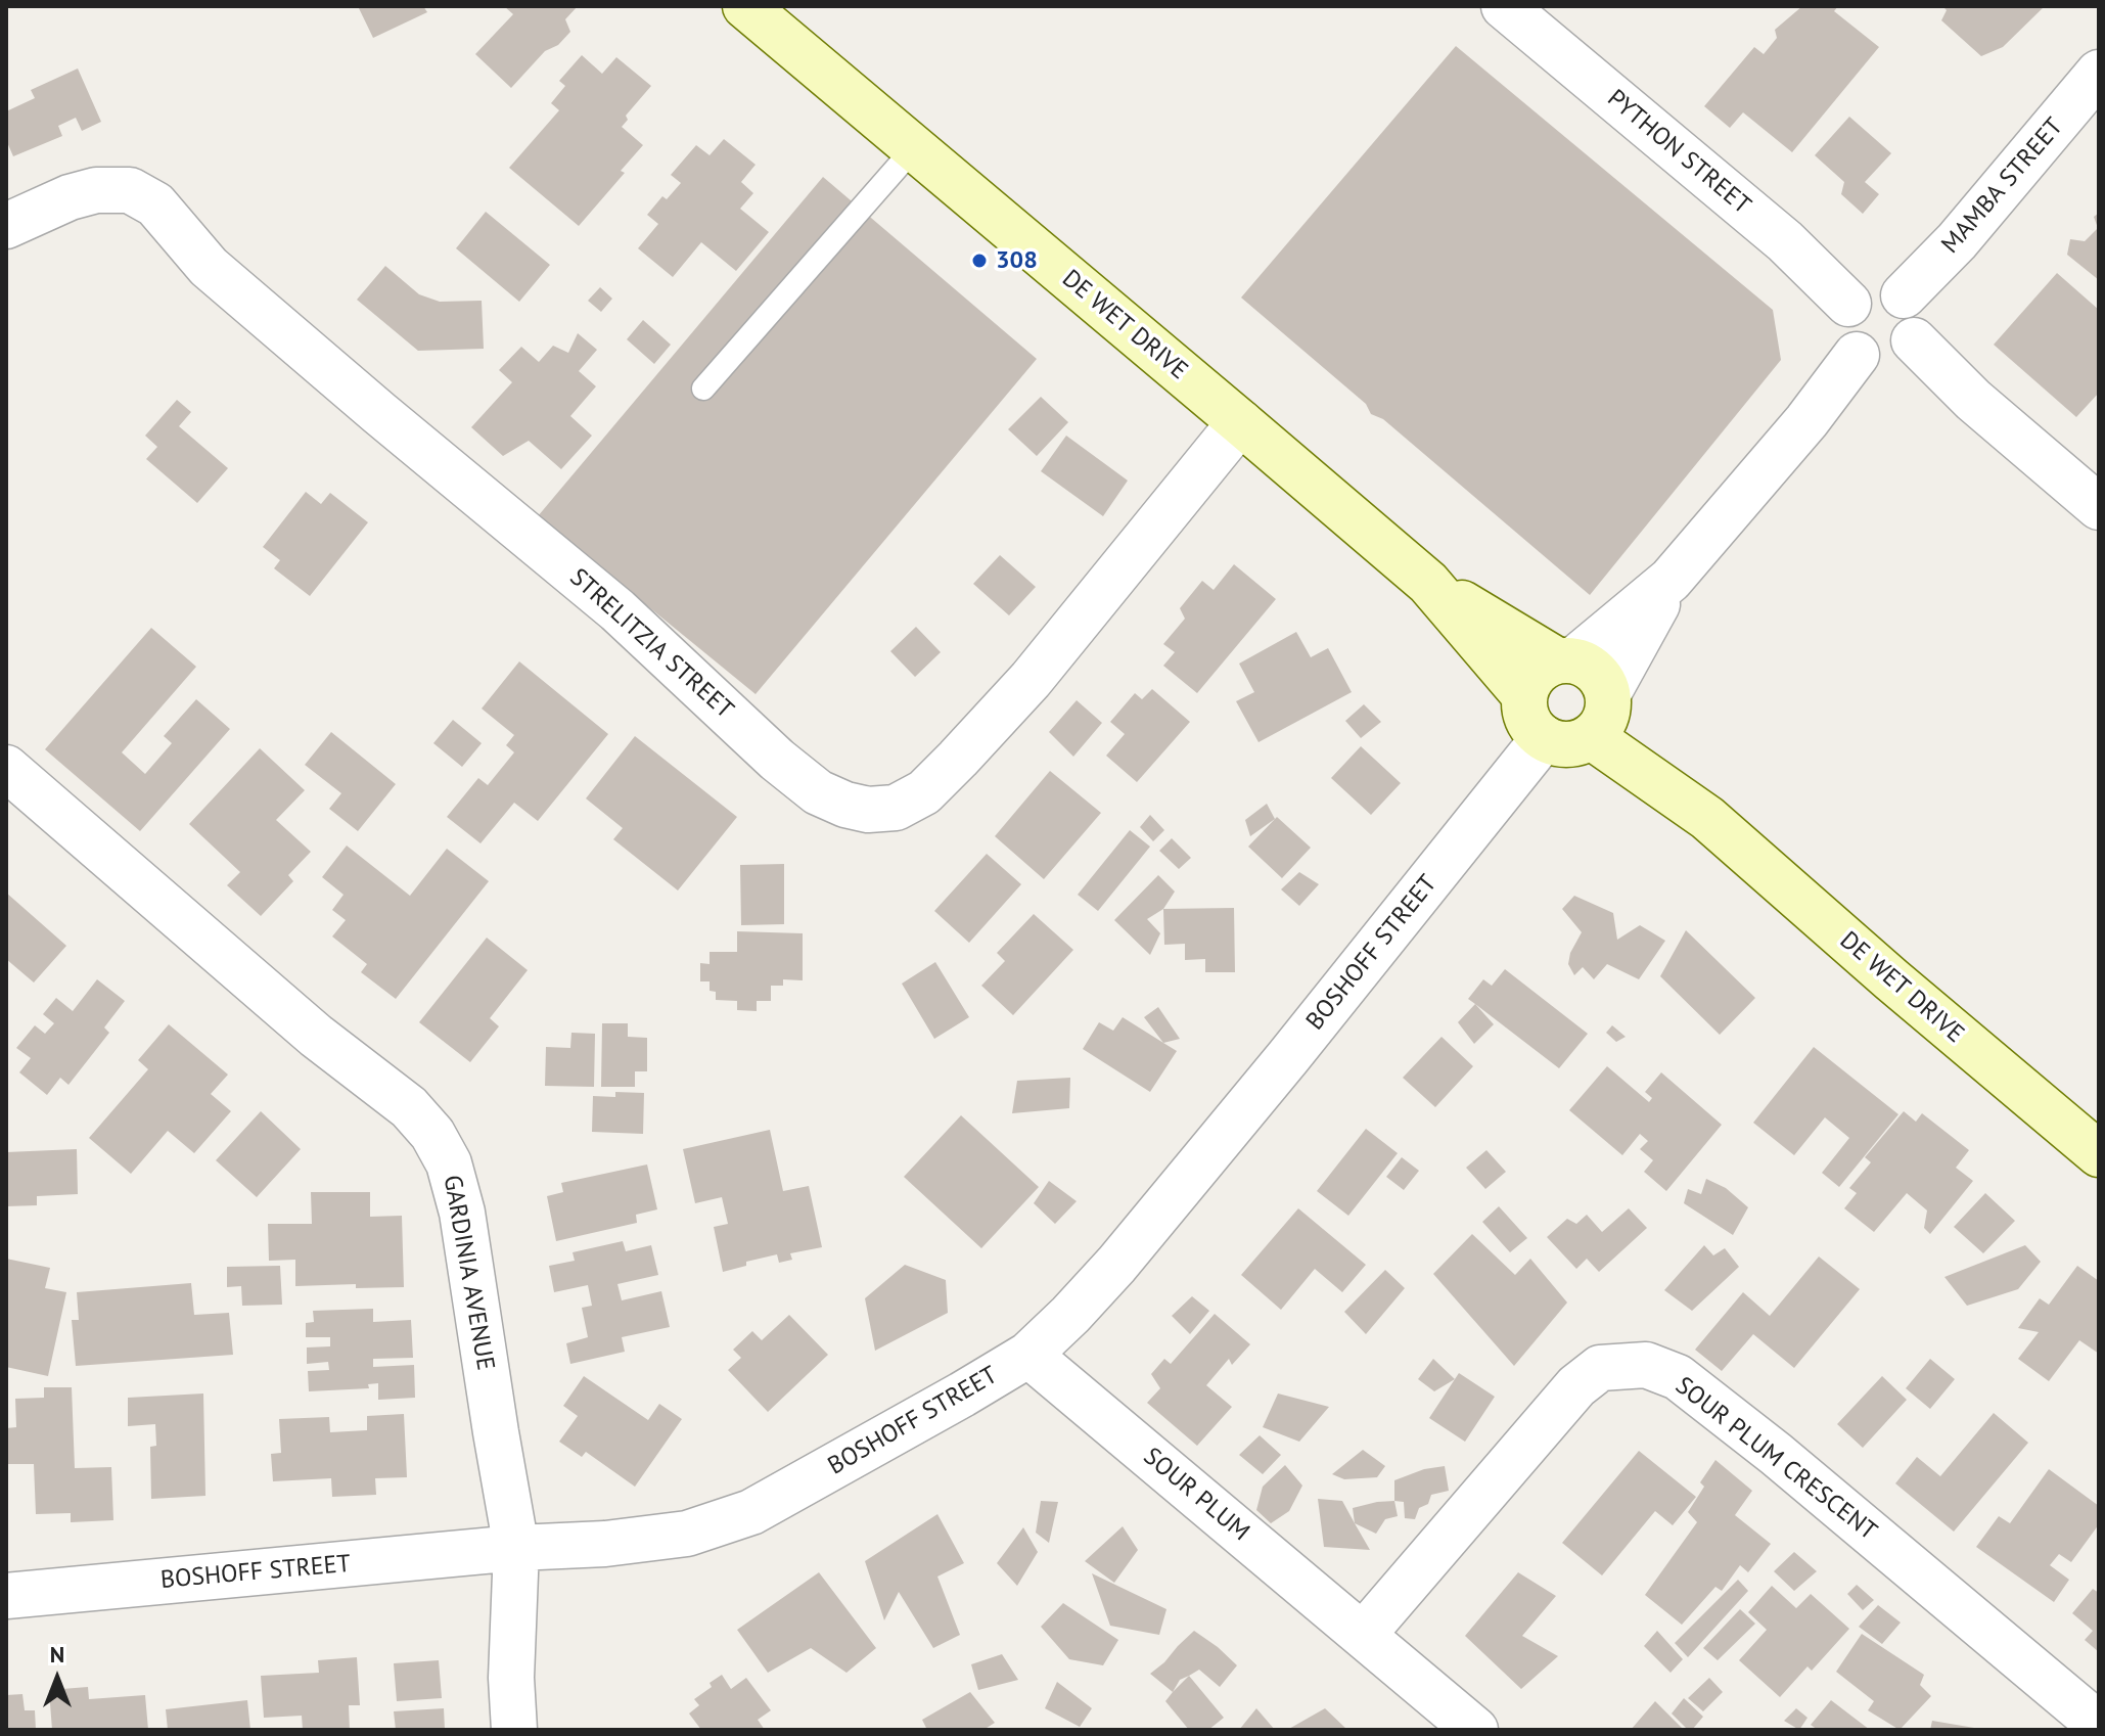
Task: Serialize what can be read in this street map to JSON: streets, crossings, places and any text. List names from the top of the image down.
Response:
{
  "streets": {
    "street": [
      "PYTHON STREET",
      "MAMBA STREET",
      "DE WET DRIVE",
      "STRELITZIA STREET",
      "BOSHOFF STREET",
      "GARDINIA AVENUE",
      "SOUR PLUM CRESCENT",
      "SOUR PLUM"
    ]
  },
  "crossings": [
    ["PYTHON STREET", "MAMBA STREET"],
    ["DE WET DRIVE", "STRELITZIA STREET"],
    ["DE WET DRIVE", "BOSHOFF STREET"],
    ["BOSHOFF STREET", "GARDINIA AVENUE"],
    ["BOSHOFF STREET", "SOUR PLUM"],
    ["SOUR PLUM CRESCENT", "SOUR PLUM"]
  ],
  "places": ["308"],
  "north": "top"
}
